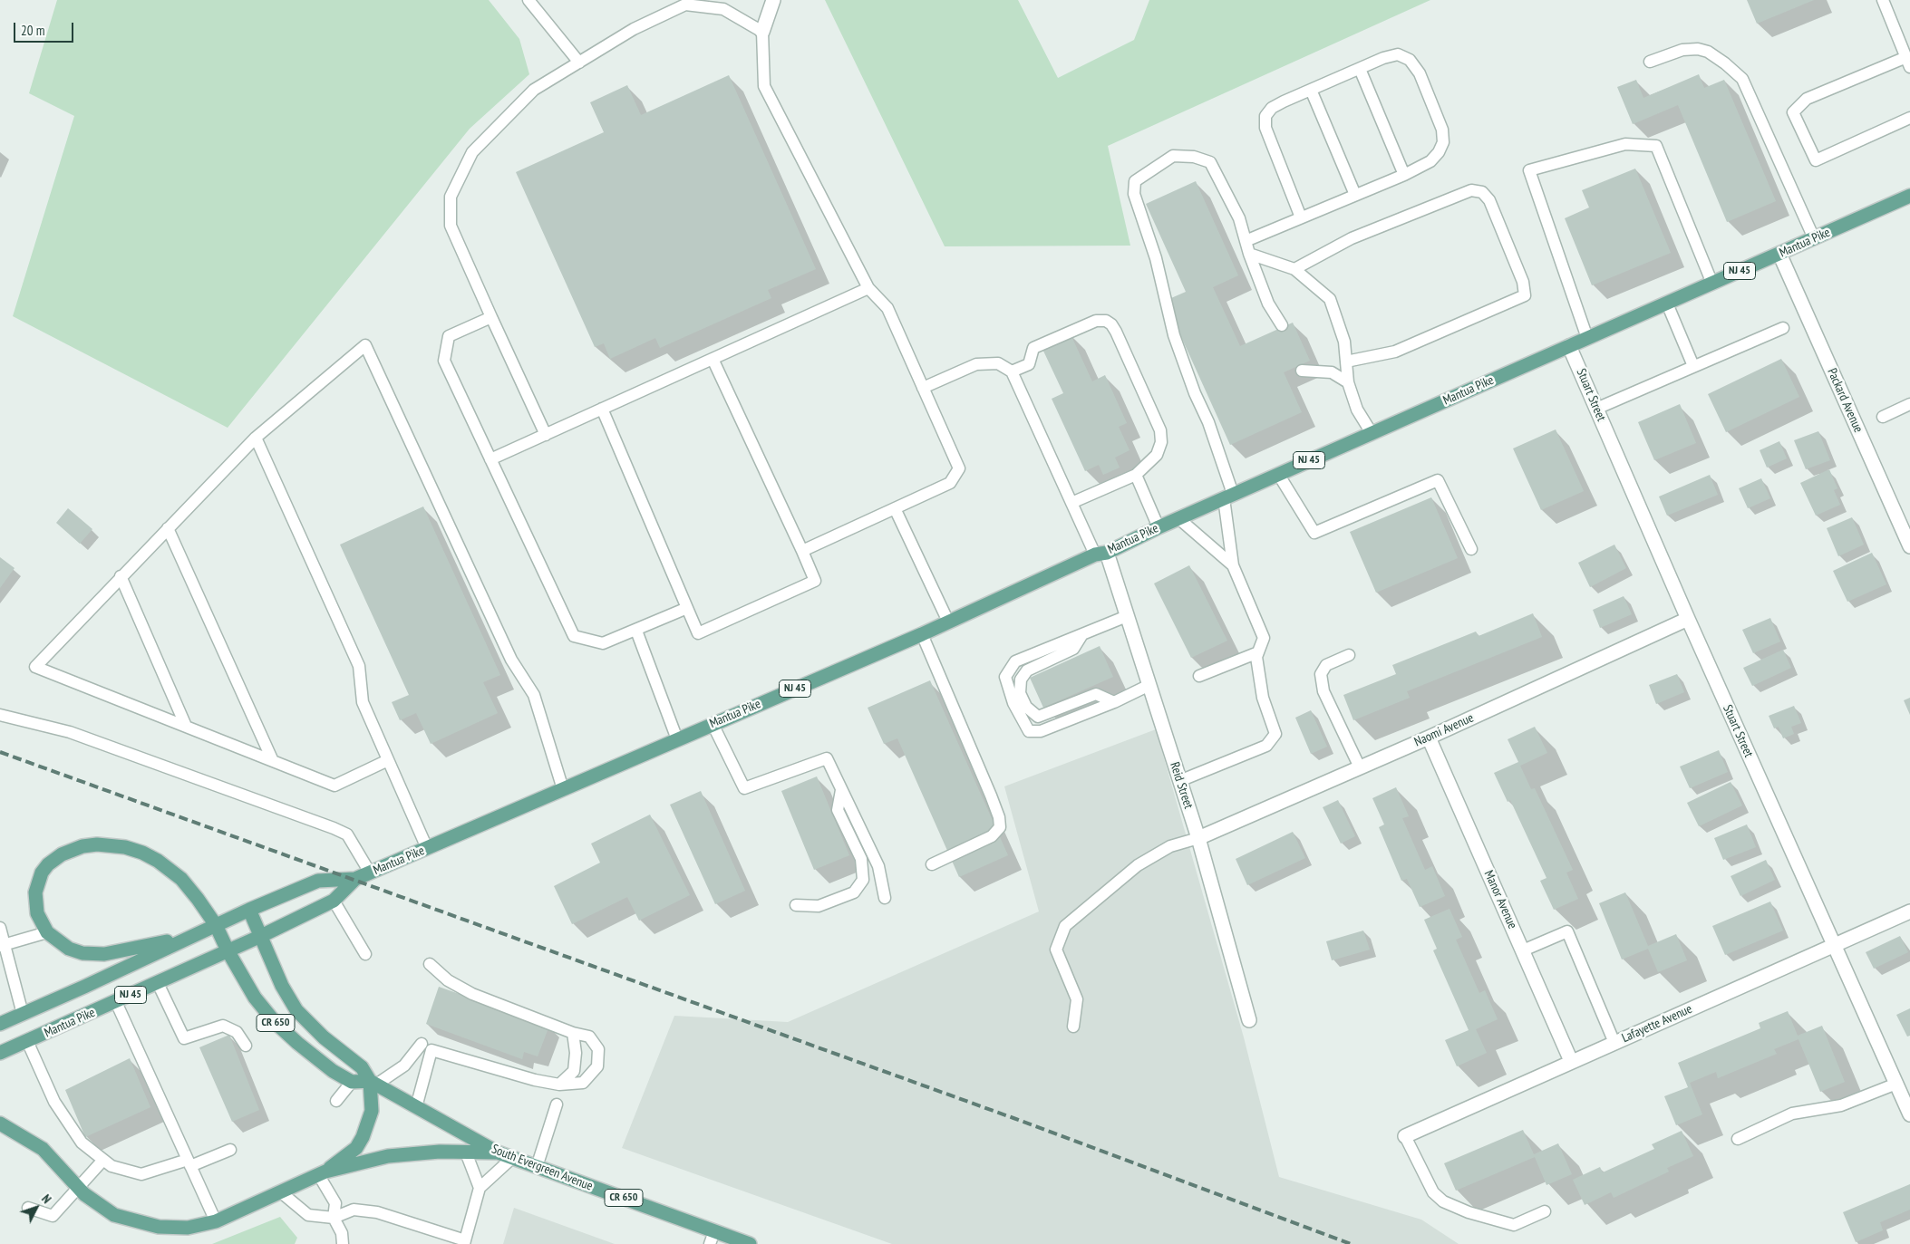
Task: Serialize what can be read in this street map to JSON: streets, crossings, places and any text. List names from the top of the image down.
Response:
{
  "streets": {
    "main road": [
      "Mantua Pike",
      "NJ 45",
      "CR 650",
      "South Evergreen Avenue"
    ],
    "street": [
      "Stuart Street",
      "Packard Avenue",
      "Naomi Avenue",
      "Reid Street",
      "Manor Avenue",
      "Lafayette Avenue"
    ]
  },
  "crossings": [
    ["Mantua Pike", "Stuart Street"],
    ["Mantua Pike", "Packard Avenue"],
    ["Mantua Pike", "Reid Street"],
    ["Mantua Pike", "CR 650"],
    ["Mantua Pike", "South Evergreen Avenue"],
    ["Stuart Street", "Naomi Avenue"],
    ["Stuart Street", "Lafayette Avenue"],
    ["Naomi Avenue", "Reid Street"],
    ["Naomi Avenue", "Manor Avenue"],
    ["Manor Avenue", "Lafayette Avenue"]
  ],
  "scale_bar": "20 m",
  "north": "top right"
}
